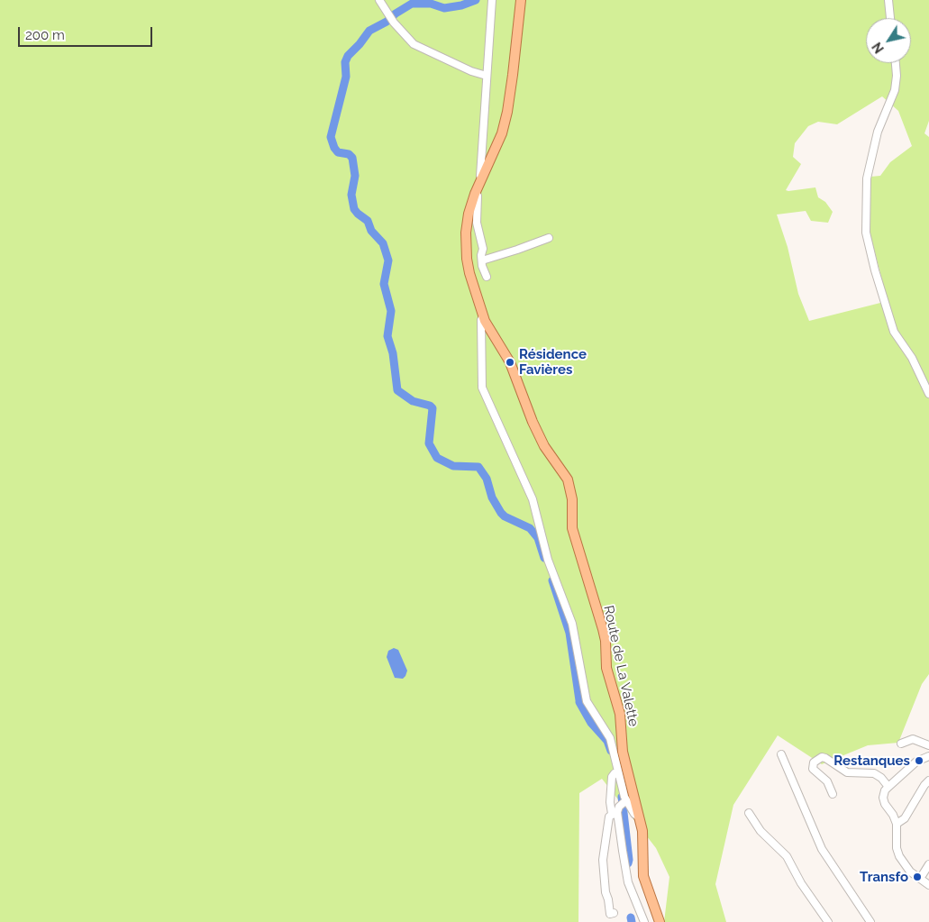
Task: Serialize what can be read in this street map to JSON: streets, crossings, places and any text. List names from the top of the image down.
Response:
{
  "streets": {
    "main road": ["Route de La Valette"]
  },
  "places": ["Résidence Favières", "Restanques", "Transfo"],
  "scale_bar": "200 m",
  "north": "bottom left"
}
